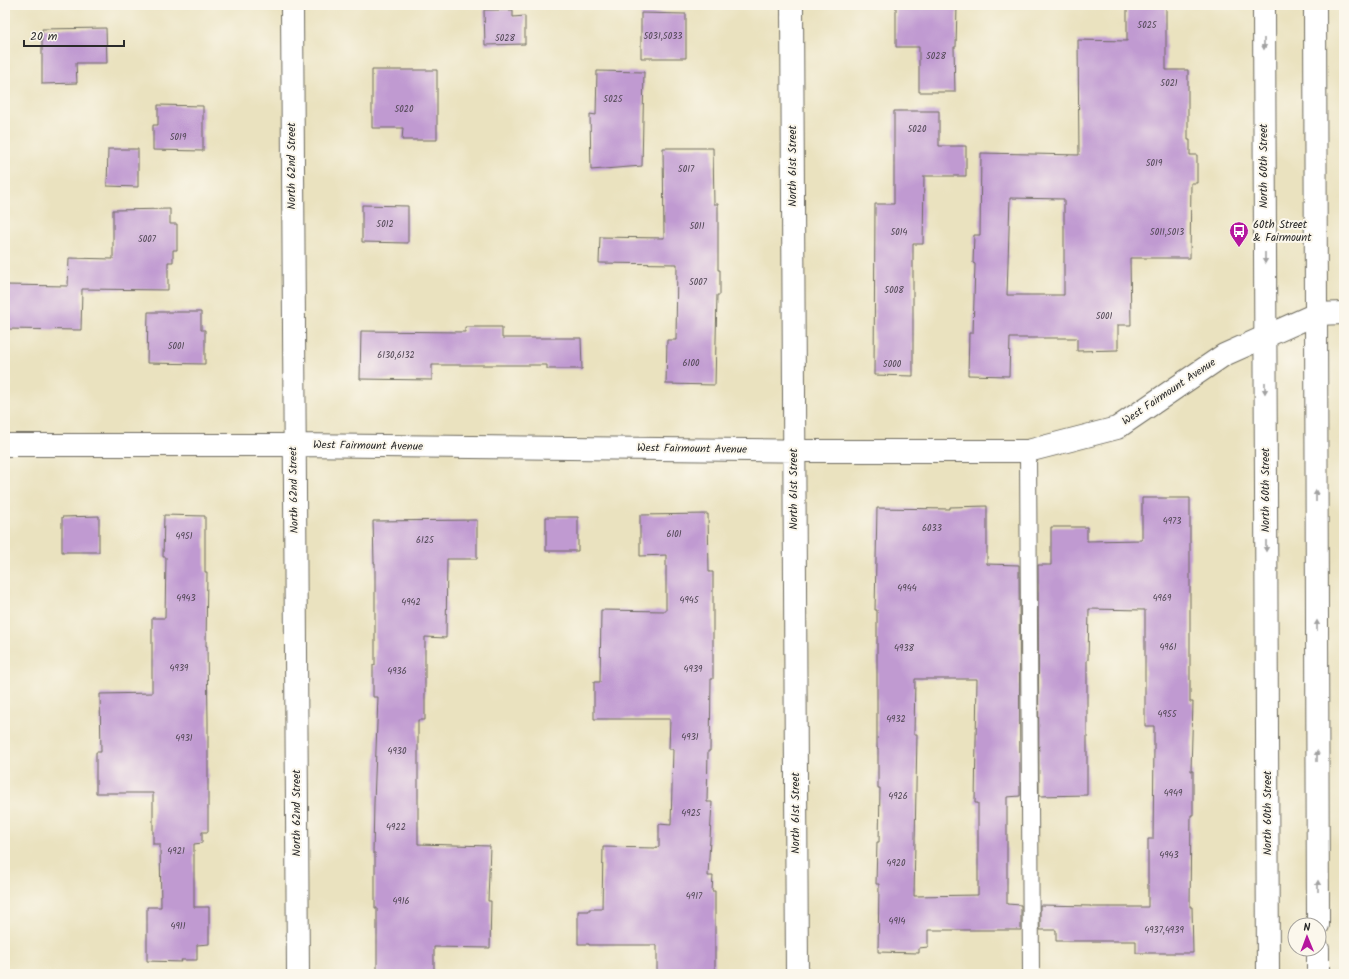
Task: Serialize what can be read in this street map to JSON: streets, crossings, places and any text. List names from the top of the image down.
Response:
{
  "streets": {
    "street": [
      "North 62nd Street",
      "North 61st Street",
      "North 60th Street",
      "West Fairmount Avenue"
    ]
  },
  "crossings": [
    ["North 62nd Street", "West Fairmount Avenue"],
    ["North 61st Street", "West Fairmount Avenue"],
    ["North 60th Street", "West Fairmount Avenue"]
  ],
  "places": {
    "bus stop": ["60th Street & Fairmount"]
  },
  "house_numbers": [
    "5025",
    "5031,5033",
    "5028",
    "5028",
    "5021",
    "5025",
    "5020",
    "5020",
    "5019",
    "5019",
    "5017",
    "5012",
    "5011",
    "5014",
    "5011,5013",
    "5007",
    "5007",
    "5008",
    "5001",
    "5001",
    "6130,6132",
    "6100",
    "5000",
    "4973",
    "6033",
    "6101",
    "4951",
    "6125",
    "4944",
    "4943",
    "4969",
    "4945",
    "4942",
    "4961",
    "4938",
    "4939",
    "4939",
    "4936",
    "4955",
    "4932",
    "4931",
    "4931",
    "4930",
    "4949",
    "4926",
    "4925",
    "4922",
    "4921",
    "4943",
    "4920",
    "4917",
    "4916",
    "4914",
    "4911",
    "4937,4939"
  ],
  "scale_bar": "20 m",
  "north": "top"
}
